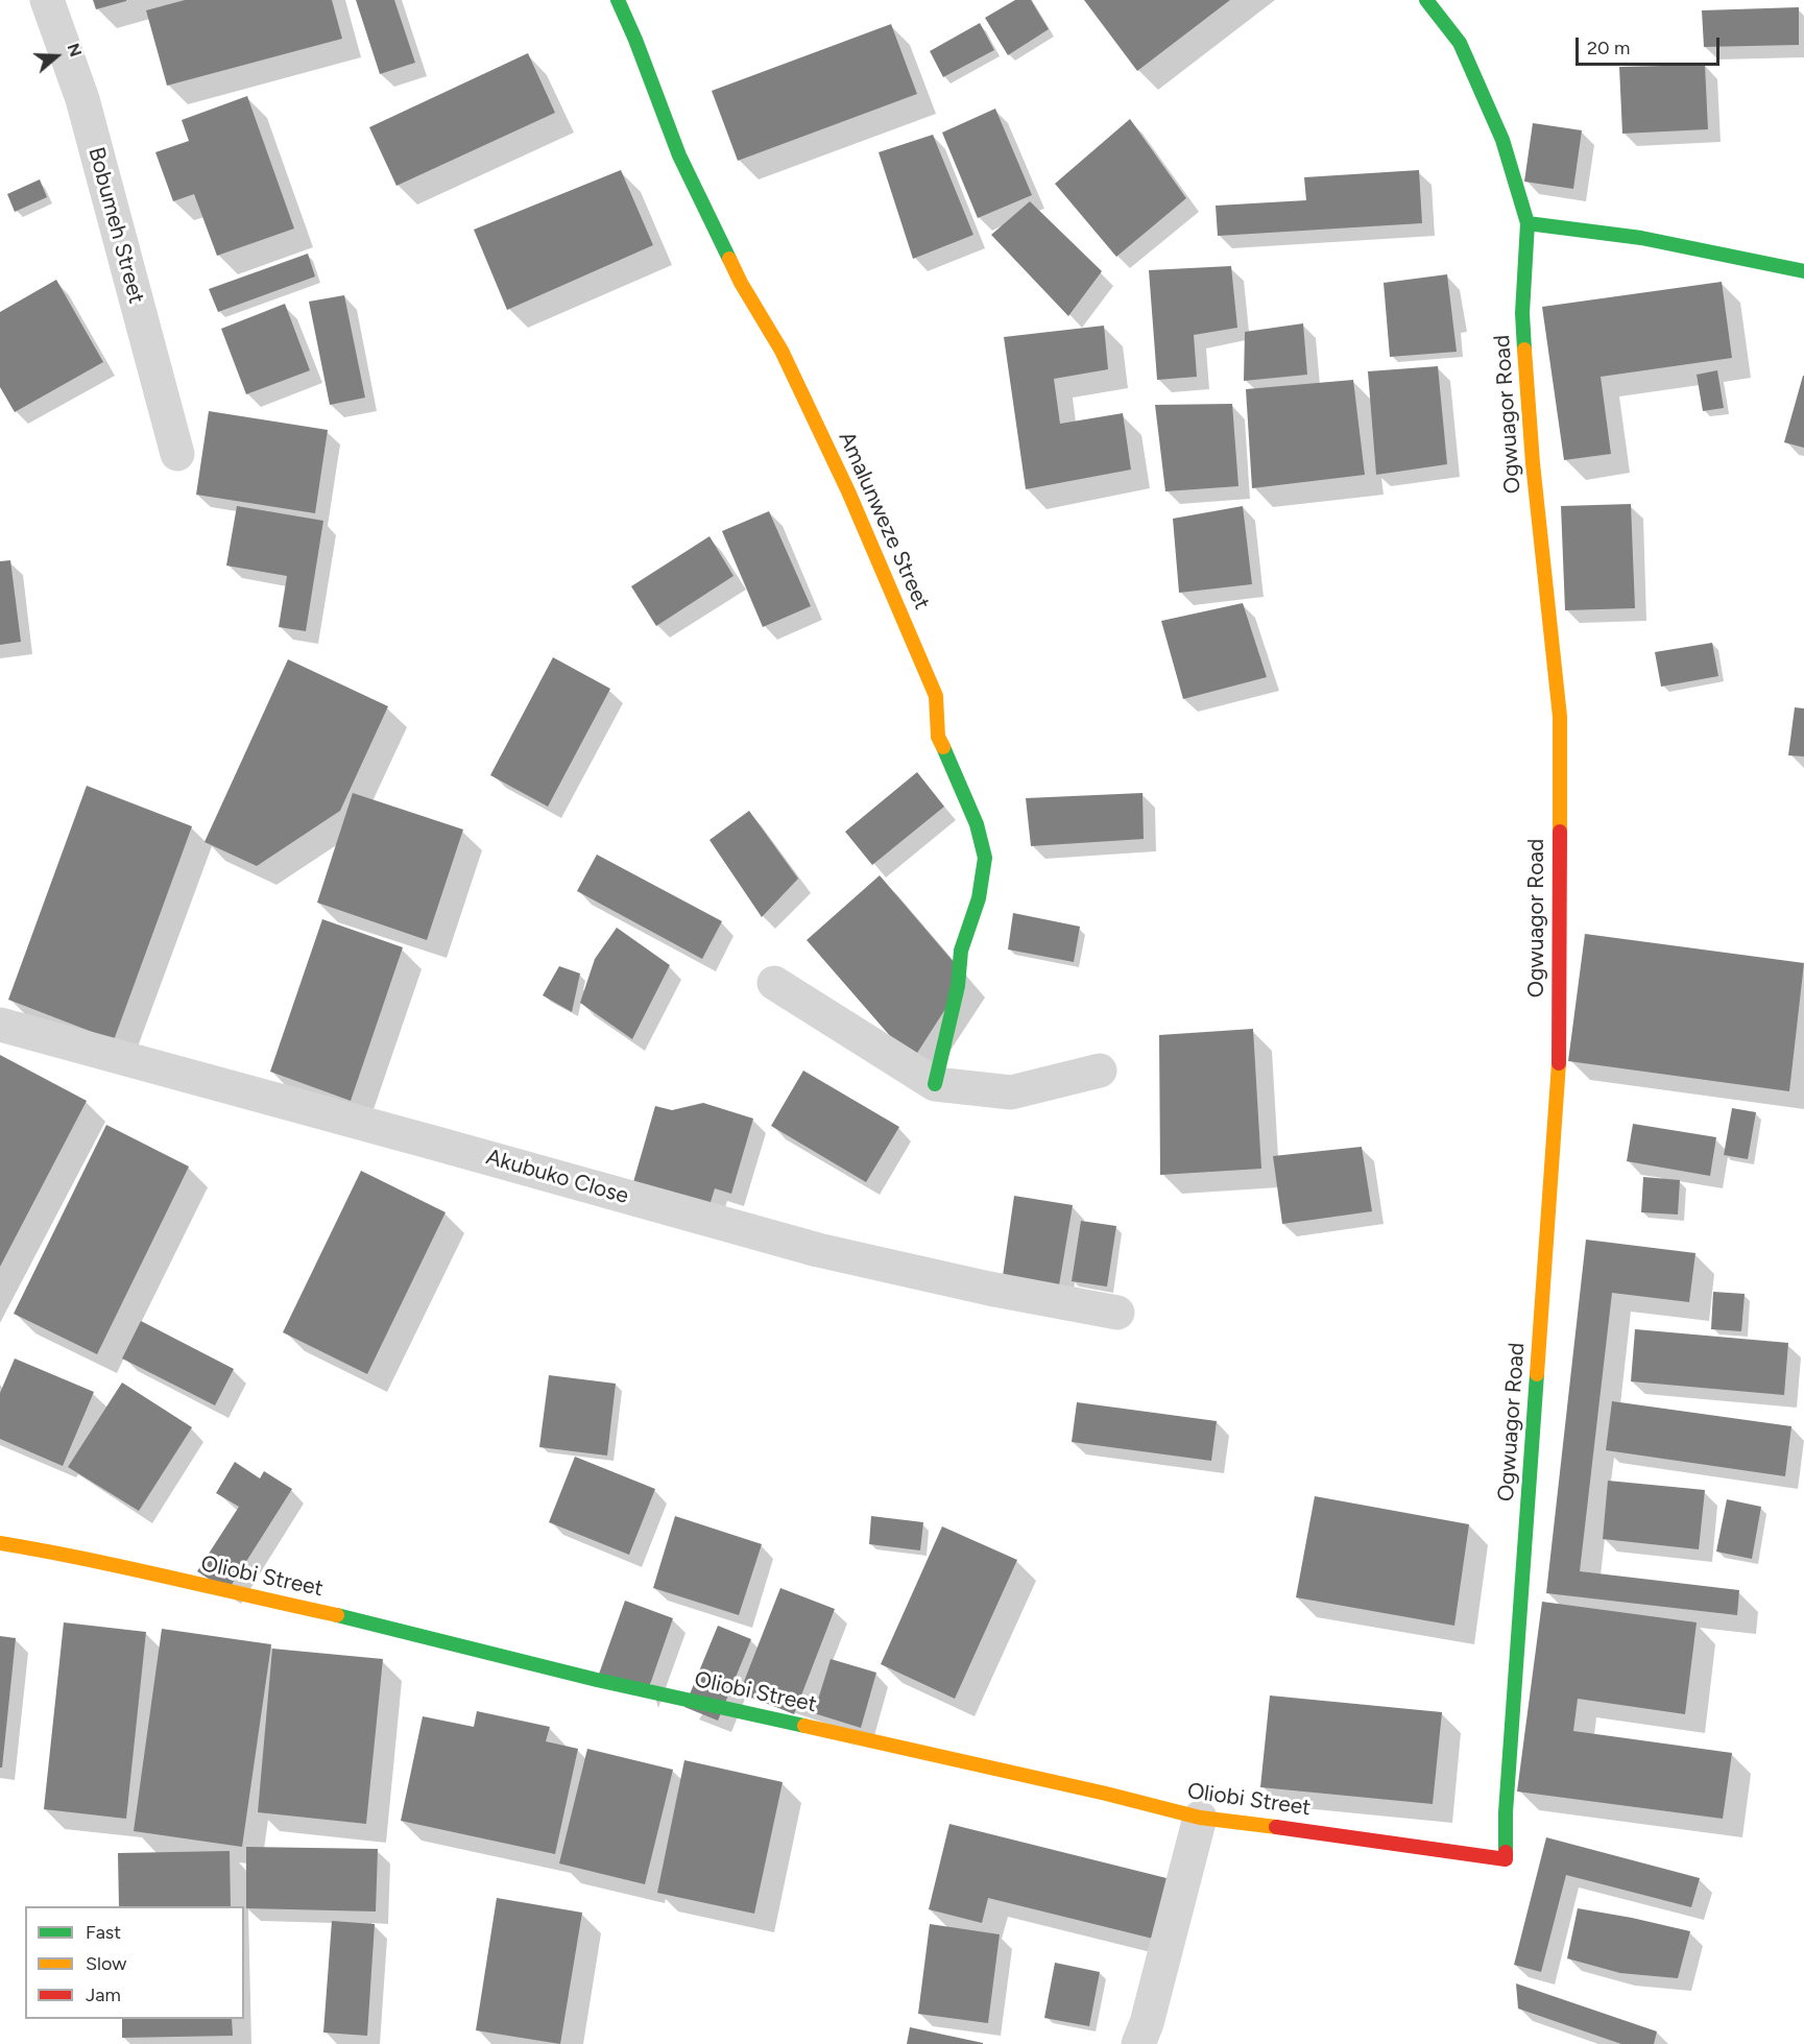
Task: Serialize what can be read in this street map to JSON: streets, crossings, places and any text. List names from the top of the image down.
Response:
{
  "streets": {
    "street": [
      "Bobumeh Street",
      "Ogwuagor Road",
      "Amalunweze Street",
      "Akubuko Close",
      "Oliobi Street"
    ]
  },
  "crossings": [
    ["Ogwuagor Road", "Oliobi Street"]
  ],
  "legend": ["Fast", "Slow", "Jam"],
  "scale_bar": "20 m",
  "north": "right"
}
